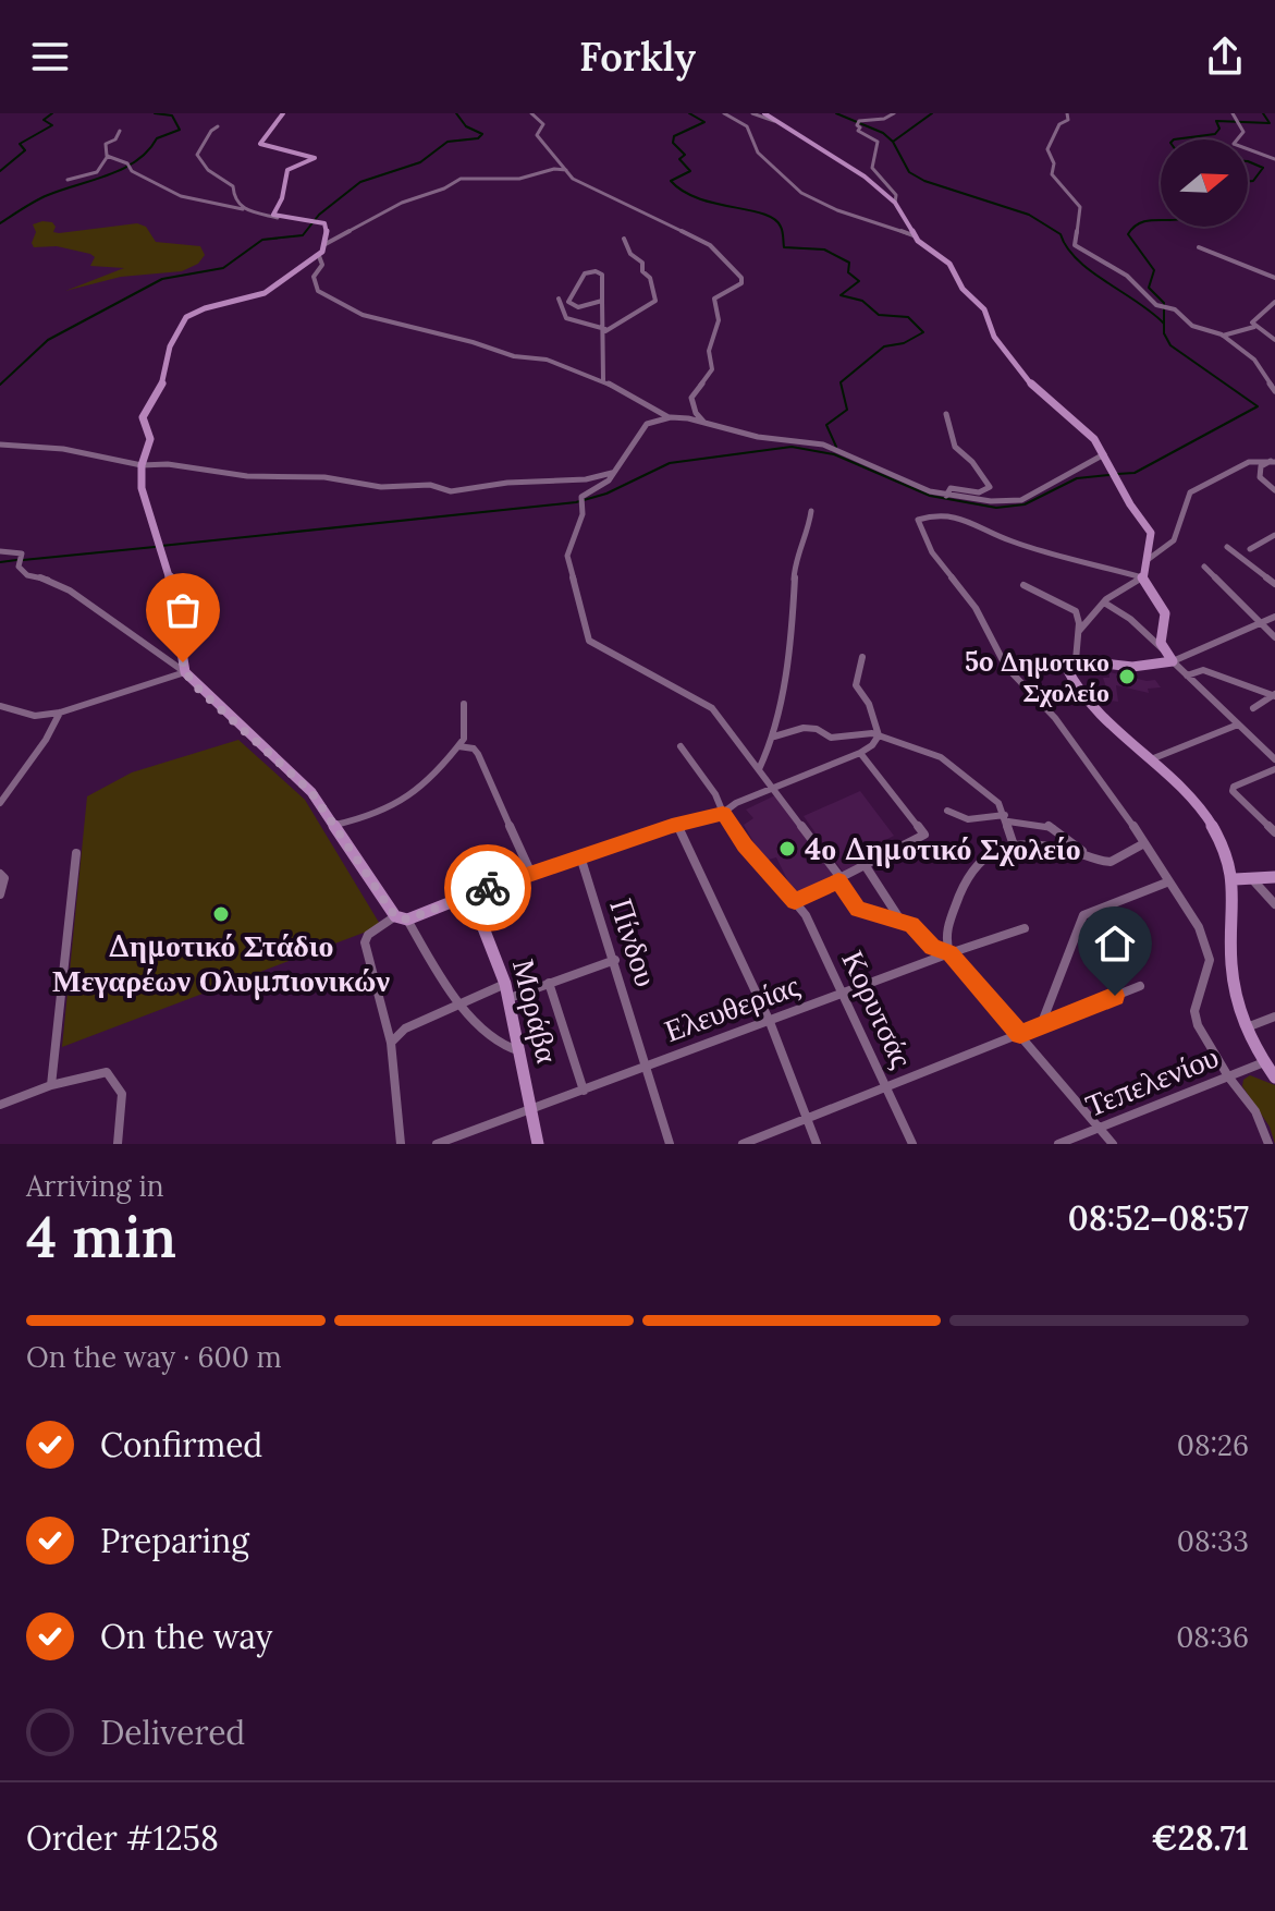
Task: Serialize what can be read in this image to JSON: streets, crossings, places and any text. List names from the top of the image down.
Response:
{
  "streets": {
    "street": [
      "Πίνδου",
      "Ελευθερίας",
      "Κορυτσάς",
      "Μοράβα",
      "Τεπελενίου"
    ]
  },
  "crossings": [
    ["Πίνδου", "Ελευθερίας"],
    ["Ελευθερίας", "Κορυτσάς"],
    ["Ελευθερίας", "Μοράβα"]
  ],
  "places": ["5o Δημοτικο Σχολείο", "4ο Δημοτικό Σχολείο", "Δημοτικό Στάδιο Μεγαρέων Ολυμπιονικών"],
  "north": "right",
  "page": {
    "header": "Forkly",
    "heading": ["4 min", "Arriving in", "08:52–08:57"],
    "panel": ["Order #1258", "€28.71"],
    "bar": "On the way · 600 m",
    "list": [
      ["Confirmed", "08:26"],
      ["Preparing", "08:33"],
      ["On the way", "08:36"],
      "Delivered"
    ]
  }
}
